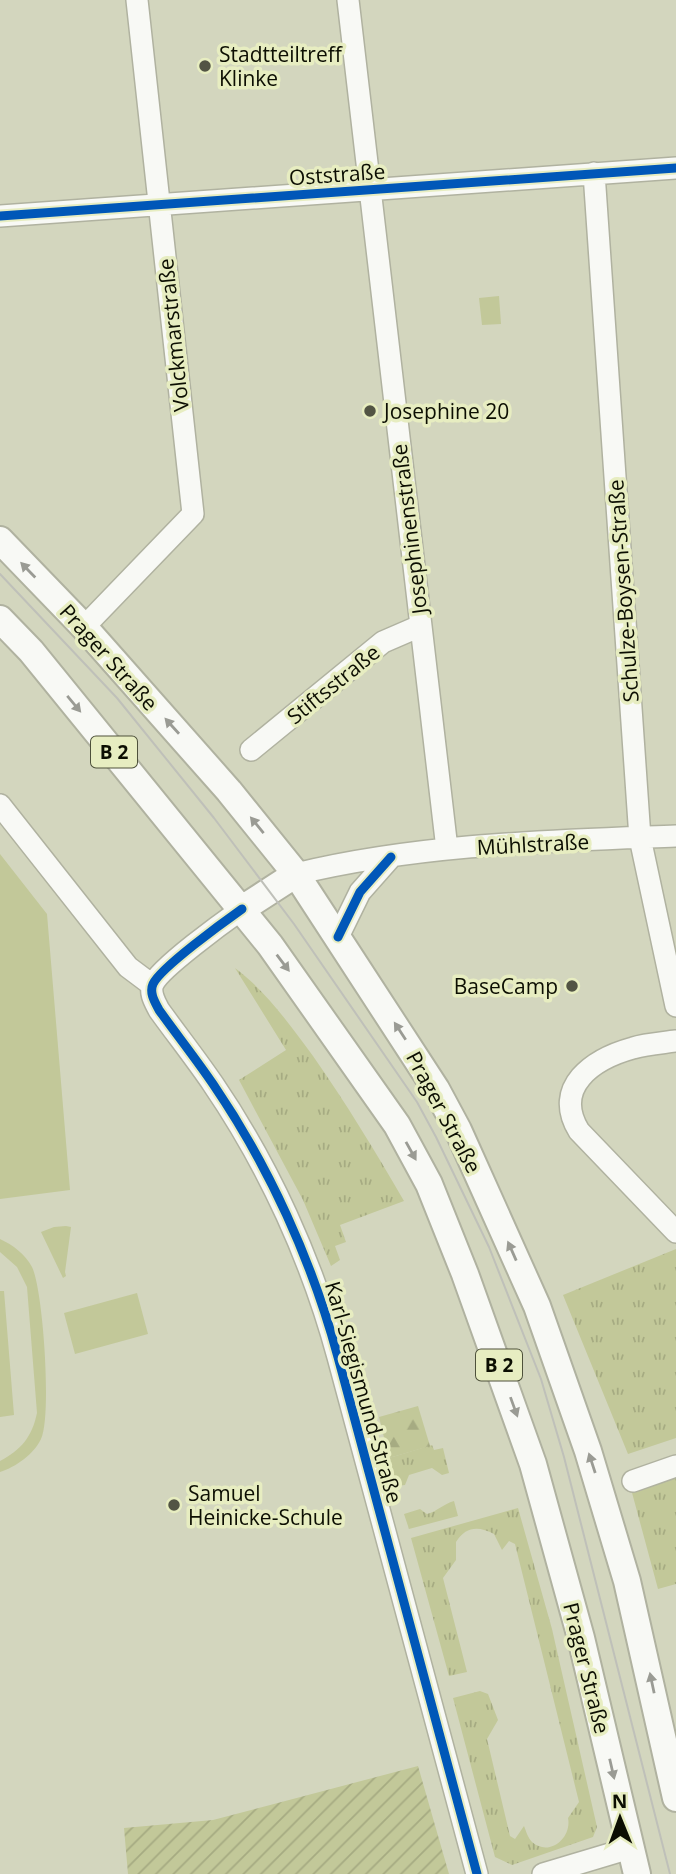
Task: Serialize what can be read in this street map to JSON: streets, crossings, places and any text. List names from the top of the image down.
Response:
{
  "streets": {
    "main road": ["Prager Straße", "B 2"],
    "street": [
      "Oststraße",
      "Volckmarstraße",
      "Josephinenstraße",
      "Schulze-Boysen-Straße",
      "Stiftsstraße",
      "Mühlstraße",
      "Karl-Siegismund-Straße"
    ]
  },
  "crossings": [
    ["Oststraße", "Volckmarstraße"],
    ["Oststraße", "Josephinenstraße"],
    ["Oststraße", "Schulze-Boysen-Straße"],
    ["Volckmarstraße", "Prager Straße"],
    ["Josephinenstraße", "Stiftsstraße"],
    ["Josephinenstraße", "Mühlstraße"],
    ["Schulze-Boysen-Straße", "Mühlstraße"],
    ["Prager Straße", "Mühlstraße"]
  ],
  "places": [
    "Stadtteiltreff Klinke",
    "Josephine 20",
    "BaseCamp",
    "Samuel Heinicke-Schule"
  ],
  "north": "top"
}
